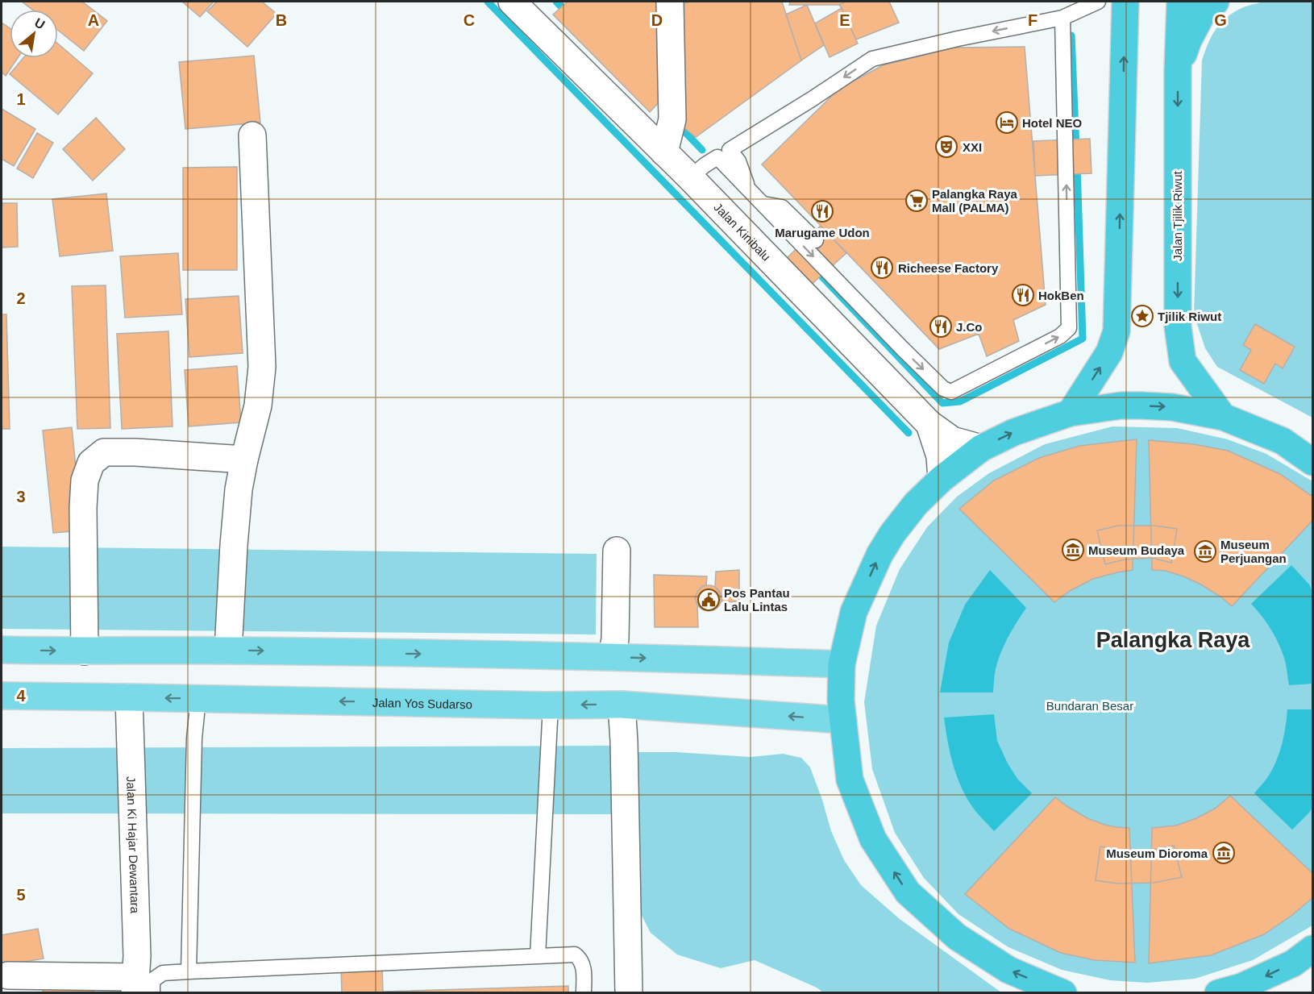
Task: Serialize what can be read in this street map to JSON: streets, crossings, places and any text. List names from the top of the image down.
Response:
{
  "streets": {
    "highway": ["Jalan Tjilik Riwut"],
    "main road": ["Jalan Yos Sudarso"],
    "street": ["Jalan Kinibalu", "Jalan Ki Hajar Dewantara"]
  },
  "crossings": [
    ["Jalan Yos Sudarso", "Jalan Ki Hajar Dewantara"]
  ],
  "districts": ["Palangka Raya"],
  "parks": ["Bundaran Besar"],
  "places": {
    "hotel": ["Hotel NEO"],
    "theatre": ["XXI"],
    "supermarket": ["Palangka Raya Mall (PALMA)"],
    "restaurant": [
      "Marugame Udon",
      "Richeese Factory",
      "HokBen",
      "J.Co"
    ],
    "place": ["Tjilik Riwut"],
    "museum": ["Museum Budaya", "Museum Perjuangan", "Museum Dioroma"],
    "public building": ["Pos Pantau Lalu Lintas"]
  },
  "north": "top right",
  "grid": {
    "columns": [
      "A",
      "B",
      "C",
      "D",
      "E",
      "F",
      "G"
    ],
    "rows": [
      "1",
      "2",
      "3",
      "4",
      "5"
    ]
  }
}
